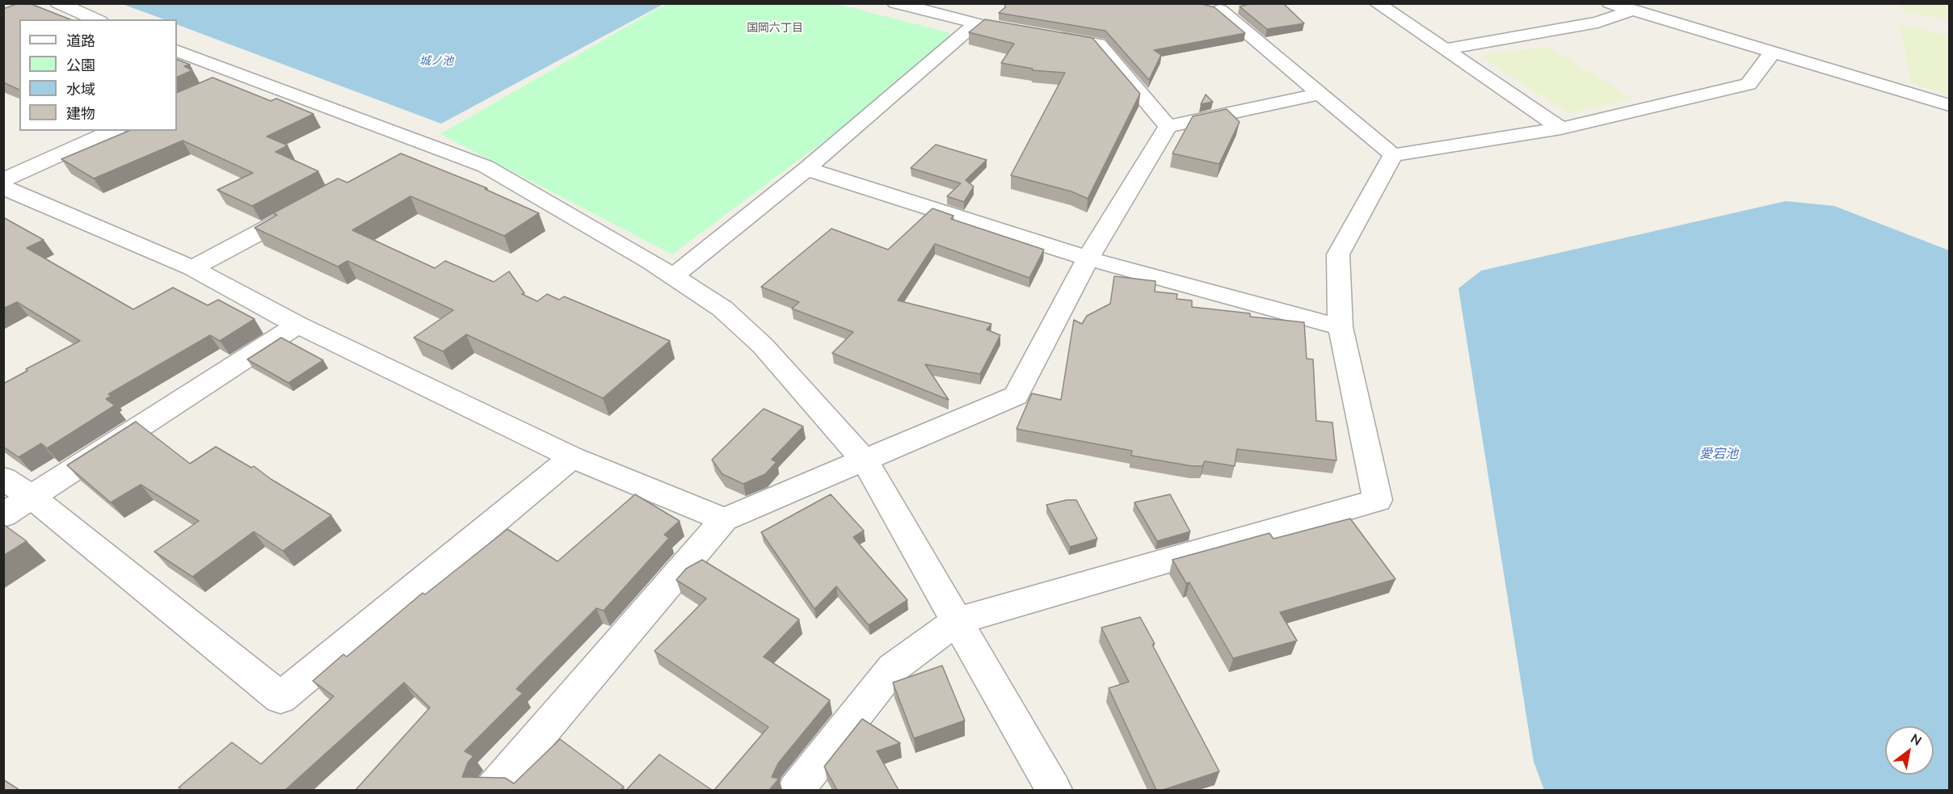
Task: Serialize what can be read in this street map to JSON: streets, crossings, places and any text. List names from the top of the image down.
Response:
{
  "districts": ["国岡六丁目"],
  "water": ["城ノ池", "愛宕池"],
  "legend": [
    "道路",
    "公園",
    "水域",
    "建物"
  ],
  "north": "top right"
}
